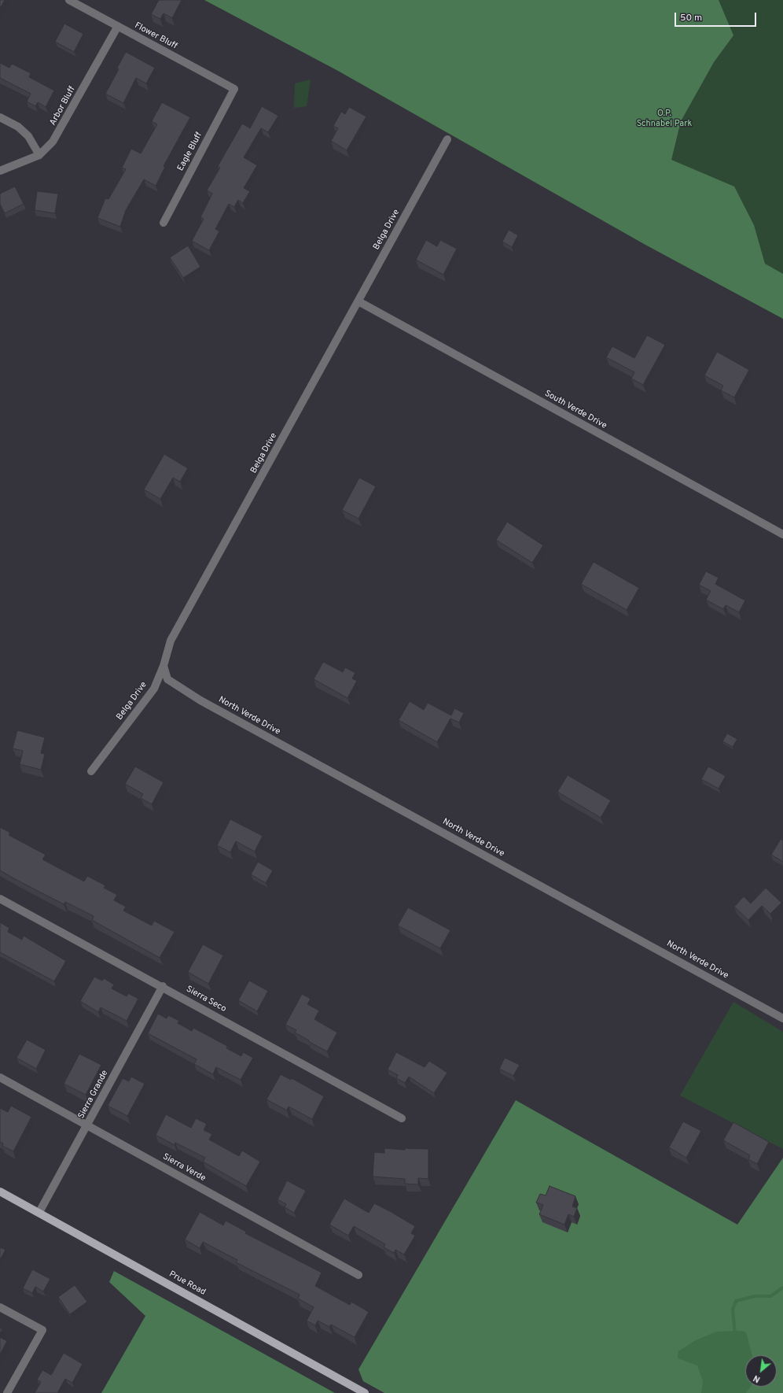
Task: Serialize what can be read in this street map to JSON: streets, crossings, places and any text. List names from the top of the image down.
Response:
{
  "streets": {
    "main road": ["Prue Road"],
    "street": [
      "Flower Bluff",
      "Arbor Bluff",
      "Eagle Bluff",
      "Belga Drive",
      "South Verde Drive",
      "North Verde Drive",
      "Sierra Seco",
      "Sierra Grande",
      "Sierra Verde"
    ]
  },
  "crossings": [
    ["Flower Bluff", "Arbor Bluff"],
    ["Flower Bluff", "Eagle Bluff"],
    ["Belga Drive", "South Verde Drive"],
    ["Belga Drive", "North Verde Drive"],
    ["Sierra Seco", "Sierra Grande"],
    ["Sierra Grande", "Sierra Verde"],
    ["Sierra Grande", "Prue Road"]
  ],
  "parks": ["O.P. Schnabel Park"],
  "scale_bar": "50 m",
  "north": "bottom left"
}
